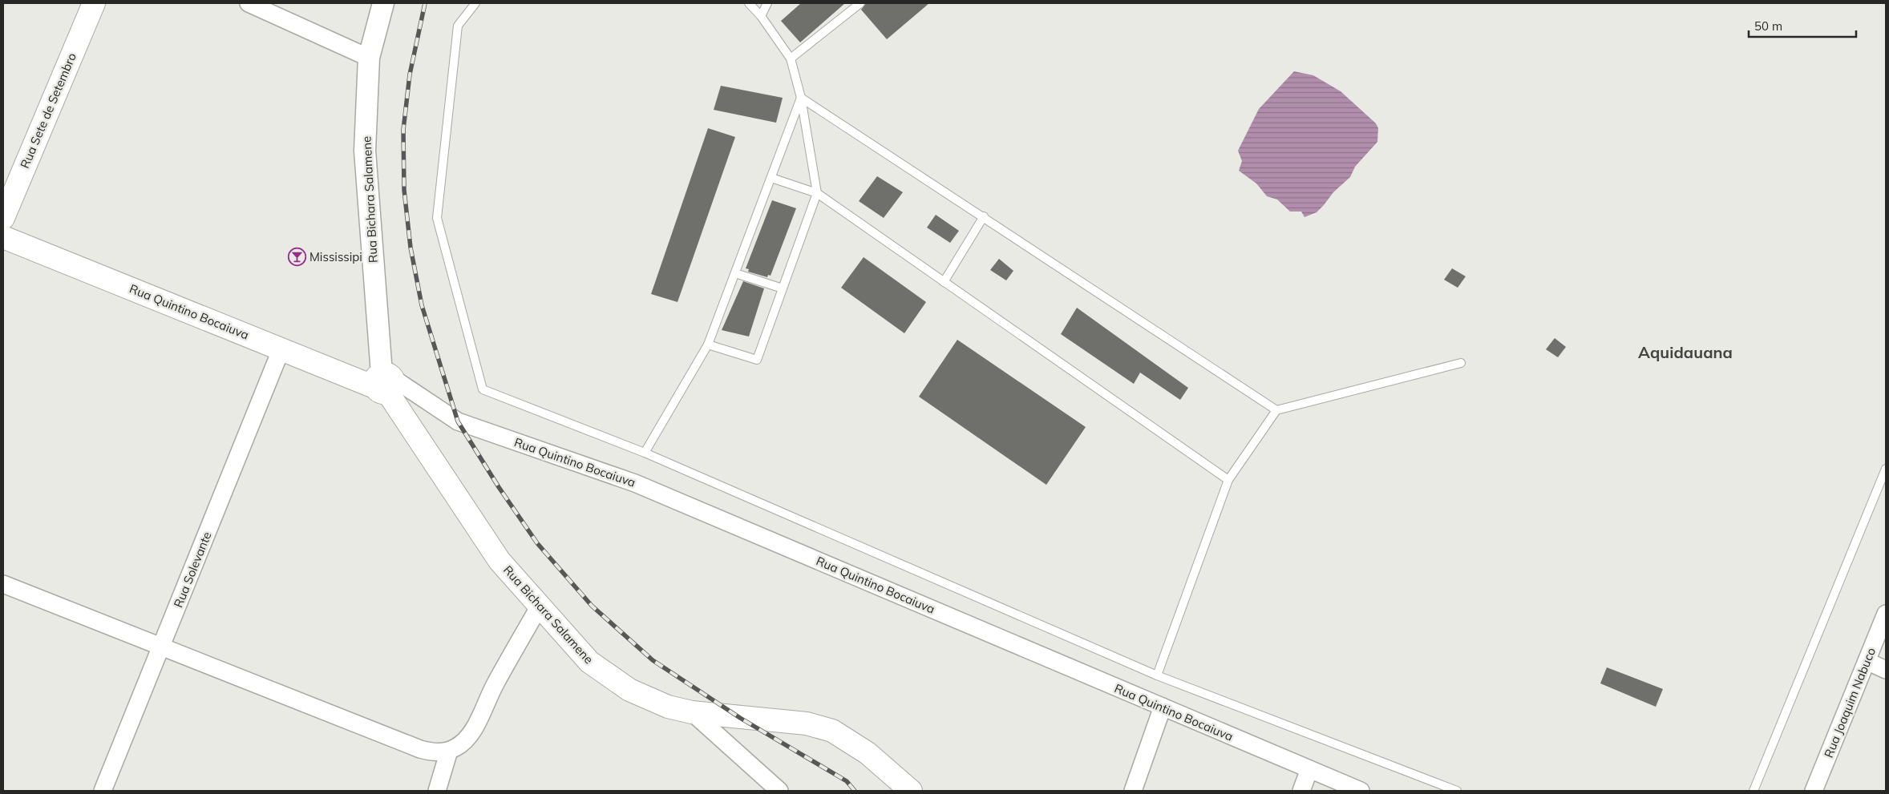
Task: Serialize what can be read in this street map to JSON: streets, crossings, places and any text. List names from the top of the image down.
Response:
{
  "streets": {
    "main road": ["Rua Sete de Setembro", "Rua Bichara Salamene", "Rua Quintino Bocaiuva"],
    "street": ["Rua Solevante", "Rua Joaquim Nabuco"]
  },
  "crossings": [
    ["Rua Bichara Salamene", "Rua Quintino Bocaiuva"],
    ["Rua Quintino Bocaiuva", "Rua Solevante"]
  ],
  "districts": ["Aquidauana"],
  "places": {
    "bar": ["Mississipi"]
  },
  "scale_bar": "50 m"
}
